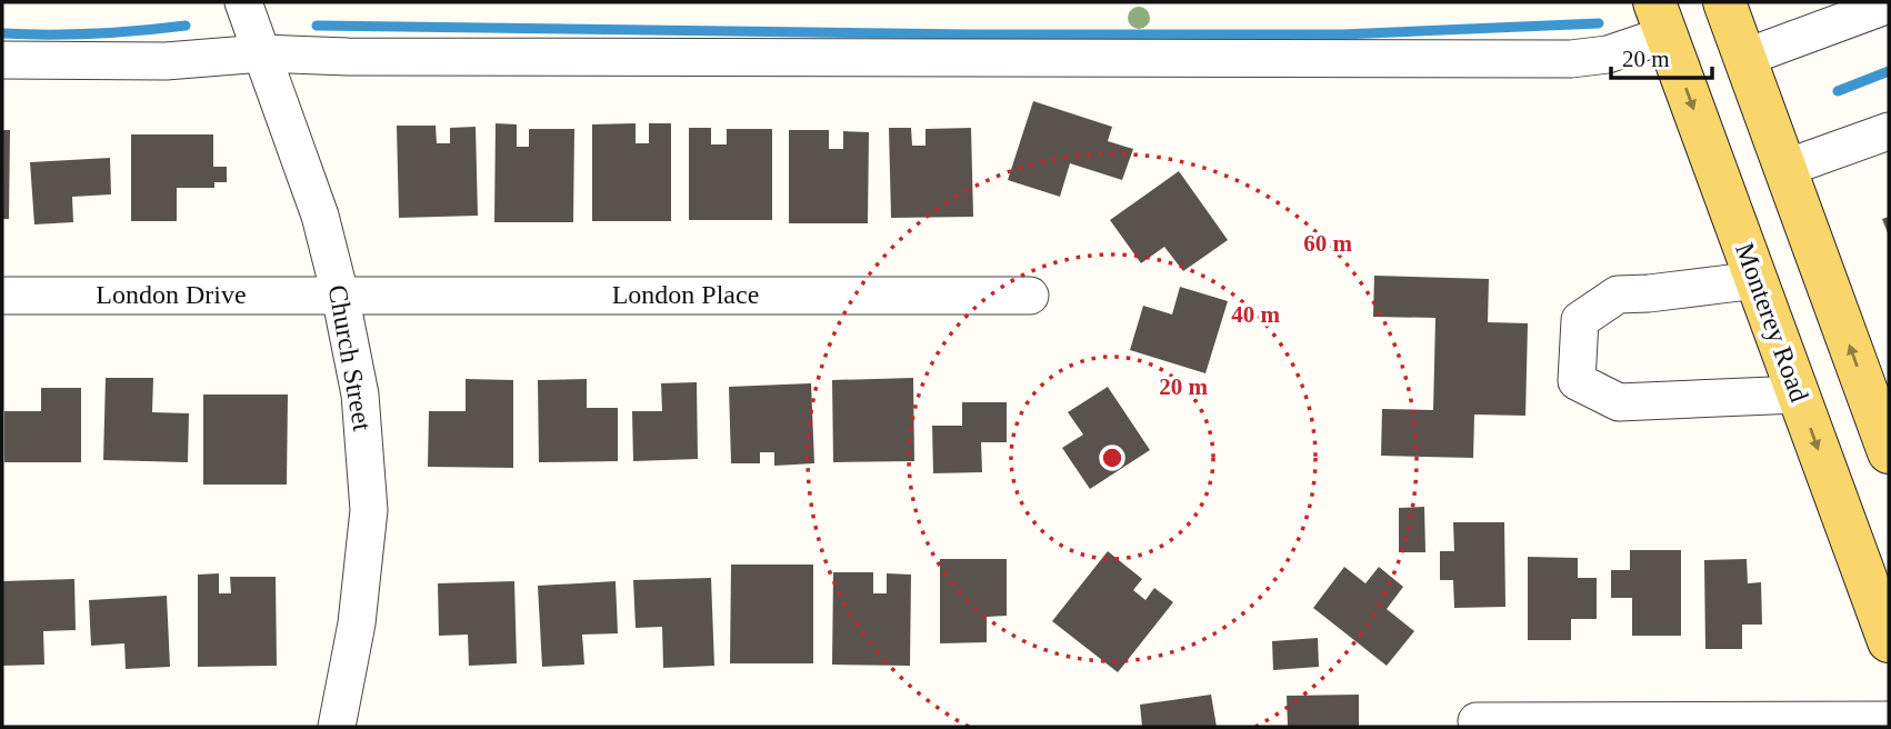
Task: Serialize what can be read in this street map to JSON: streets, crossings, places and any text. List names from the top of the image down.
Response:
{
  "streets": {
    "main road": ["Monterey Road"],
    "street": ["London Drive", "London Place", "Church Street"]
  },
  "crossings": [
    ["London Drive", "London Place"],
    ["London Drive", "Church Street"],
    ["London Place", "Church Street"]
  ],
  "scale_bar": "20 m",
  "rings": ["60 m", "40 m", "20 m"]
}
